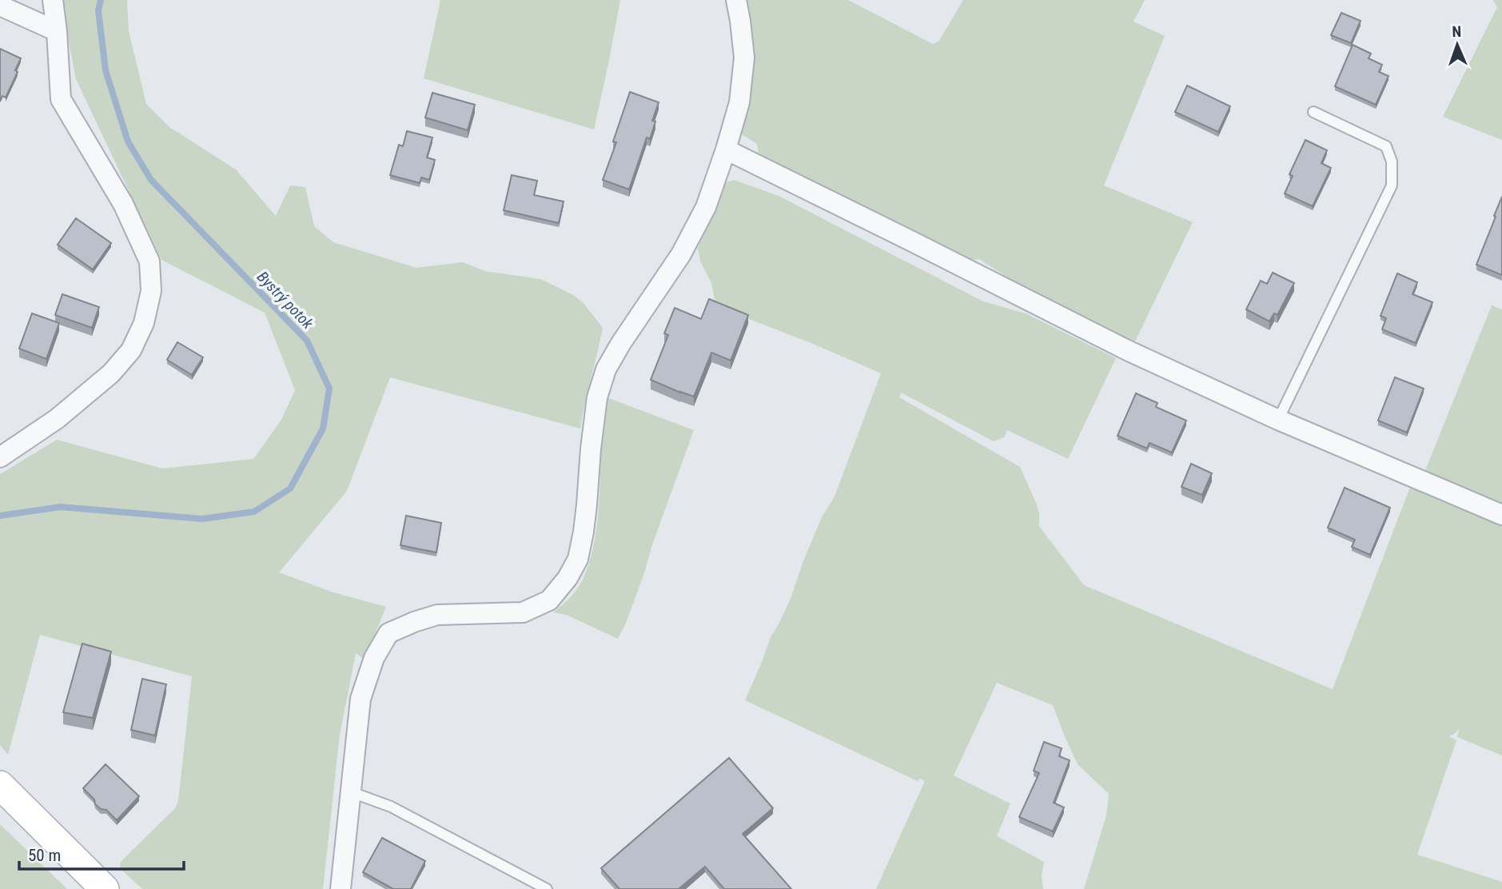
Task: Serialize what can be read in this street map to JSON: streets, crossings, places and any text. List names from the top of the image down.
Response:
{
  "water": ["Bystrý potok"],
  "scale_bar": "50 m",
  "north": "top"
}
